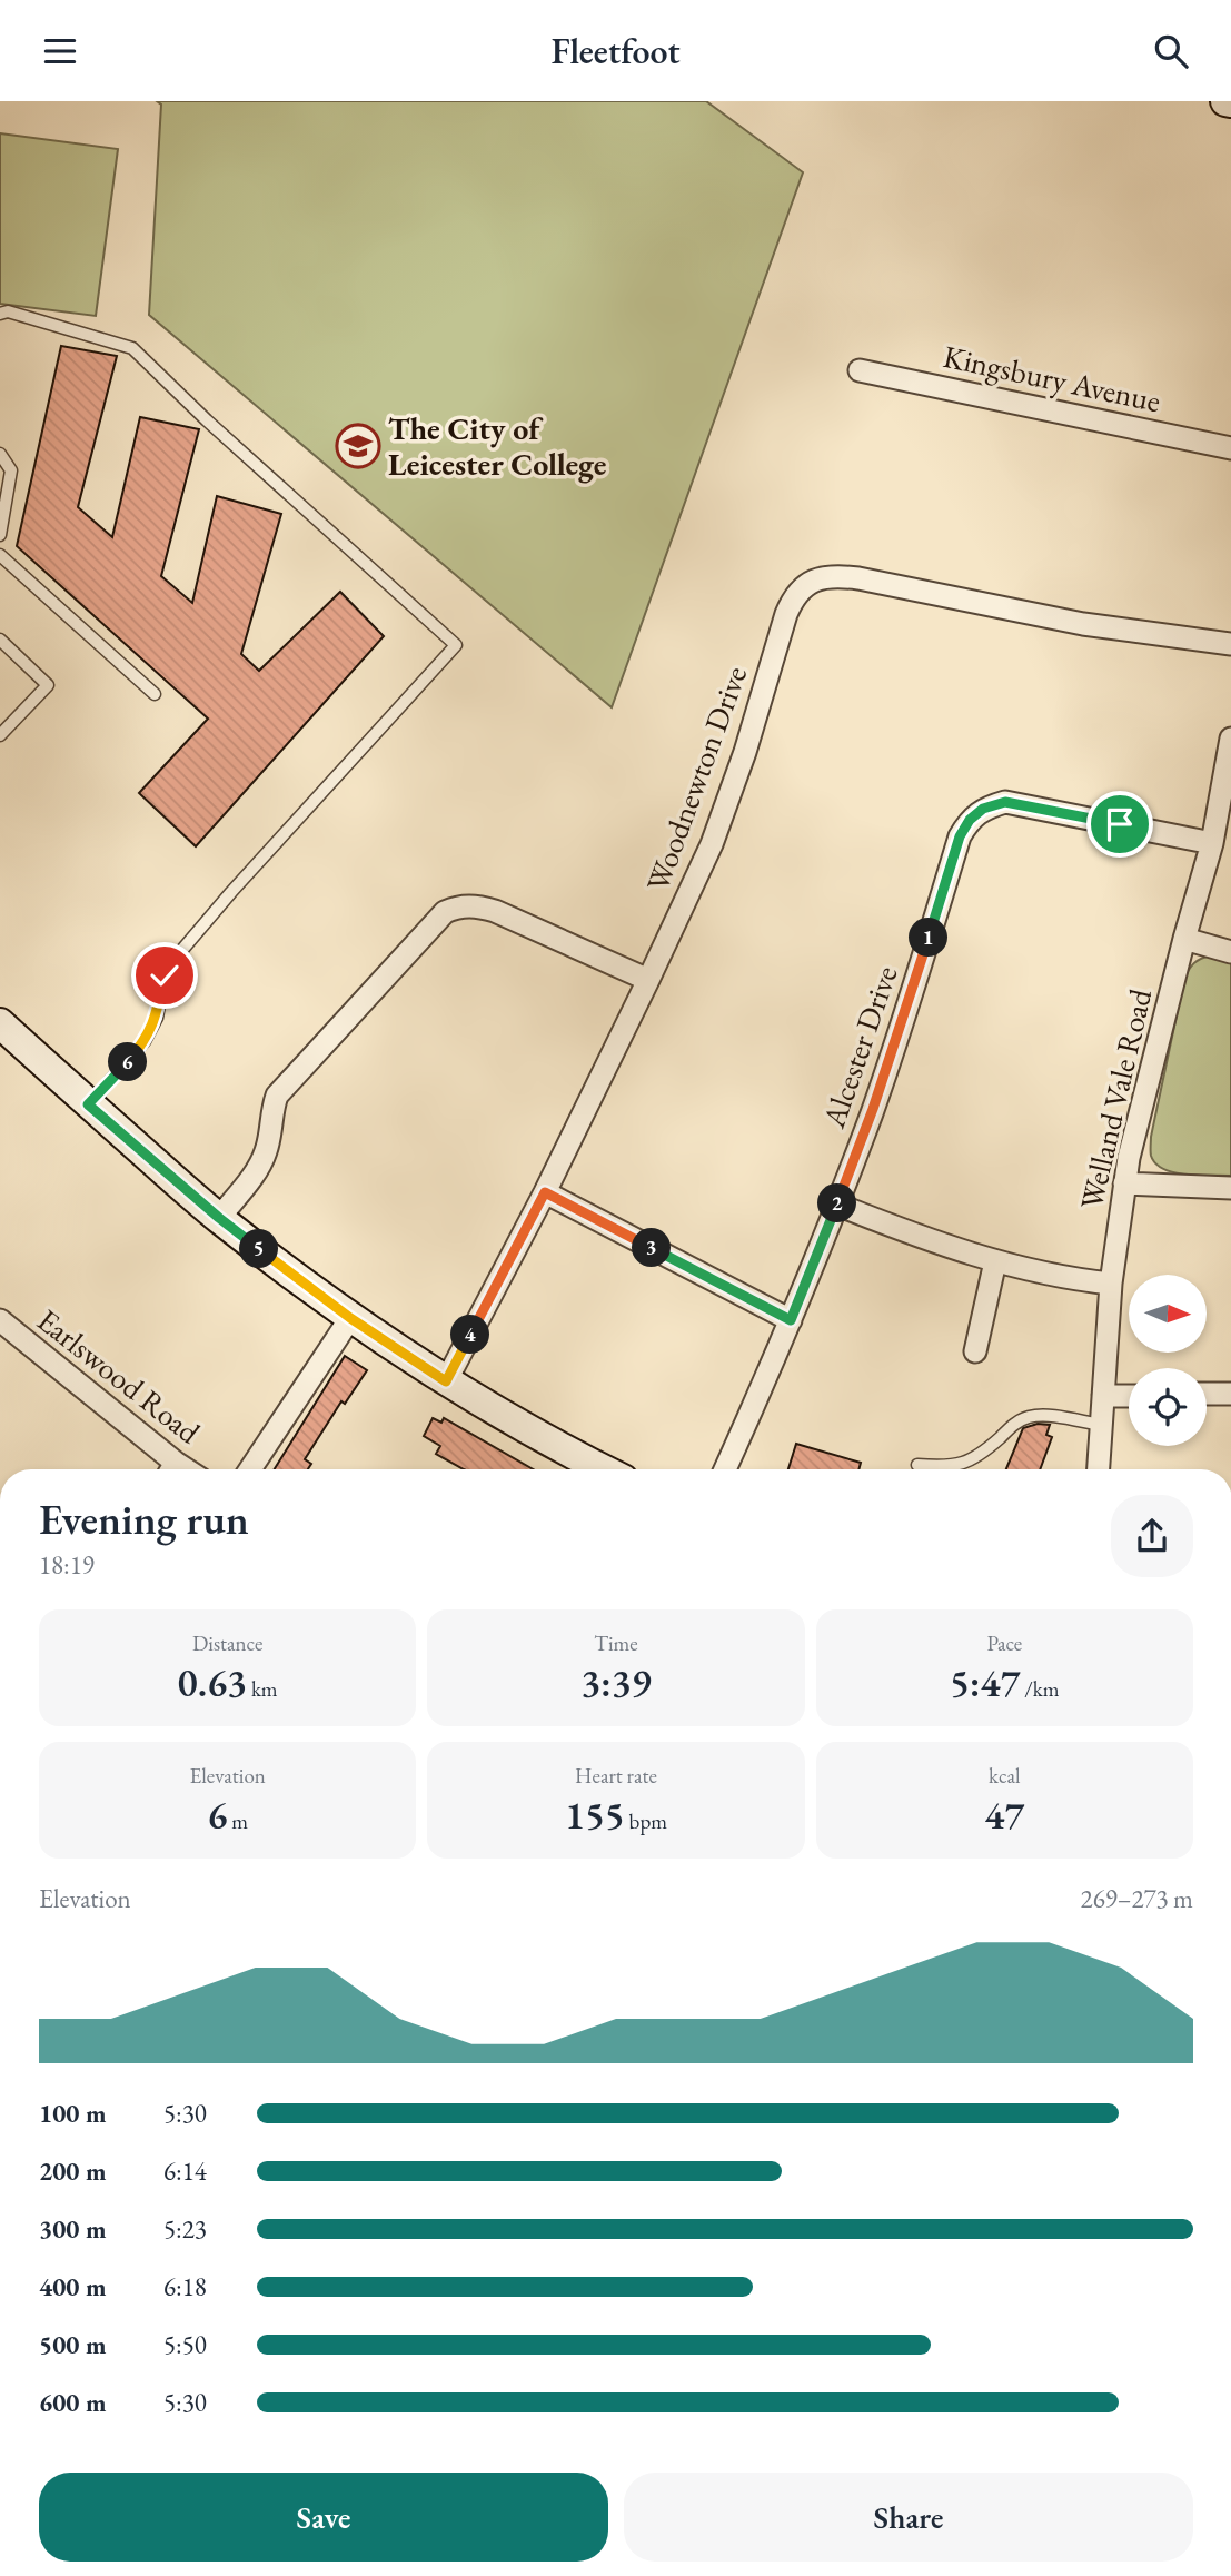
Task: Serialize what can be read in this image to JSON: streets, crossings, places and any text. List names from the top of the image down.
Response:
{
  "streets": {
    "street": [
      "Kingsbury Avenue",
      "Woodnewton Drive",
      "Alcester Drive",
      "Welland Vale Road",
      "Earlswood Road"
    ]
  },
  "crossings": [
    ["Alcester Drive", "Welland Vale Road"]
  ],
  "places": {
    "school or university": ["The City of Leicester College"]
  },
  "north": "right",
  "page": {
    "header": "Fleetfoot",
    "pins": [
      "1",
      "6",
      "2",
      "3",
      "5",
      "4"
    ],
    "heading": ["Evening run", "18:19"],
    "stats": [
      ["Distance", "0.63 km"],
      ["Time", "3:39"],
      ["Pace", "5:47 /km"],
      ["Elevation", "6 m"],
      ["Heart rate", "155 bpm"],
      ["kcal", "47"]
    ],
    "chart": ["Elevation", "269–273 m"],
    "list": [
      {
        "name": "100 m",
        "note": "5:30"
      },
      {
        "name": "200 m",
        "note": "6:14"
      },
      {
        "name": "300 m",
        "note": "5:23"
      },
      {
        "name": "400 m",
        "note": "6:18"
      },
      {
        "name": "500 m",
        "note": "5:50"
      },
      {
        "name": "600 m",
        "note": "5:30"
      }
    ],
    "buttons": ["Save", "Share"]
  }
}
